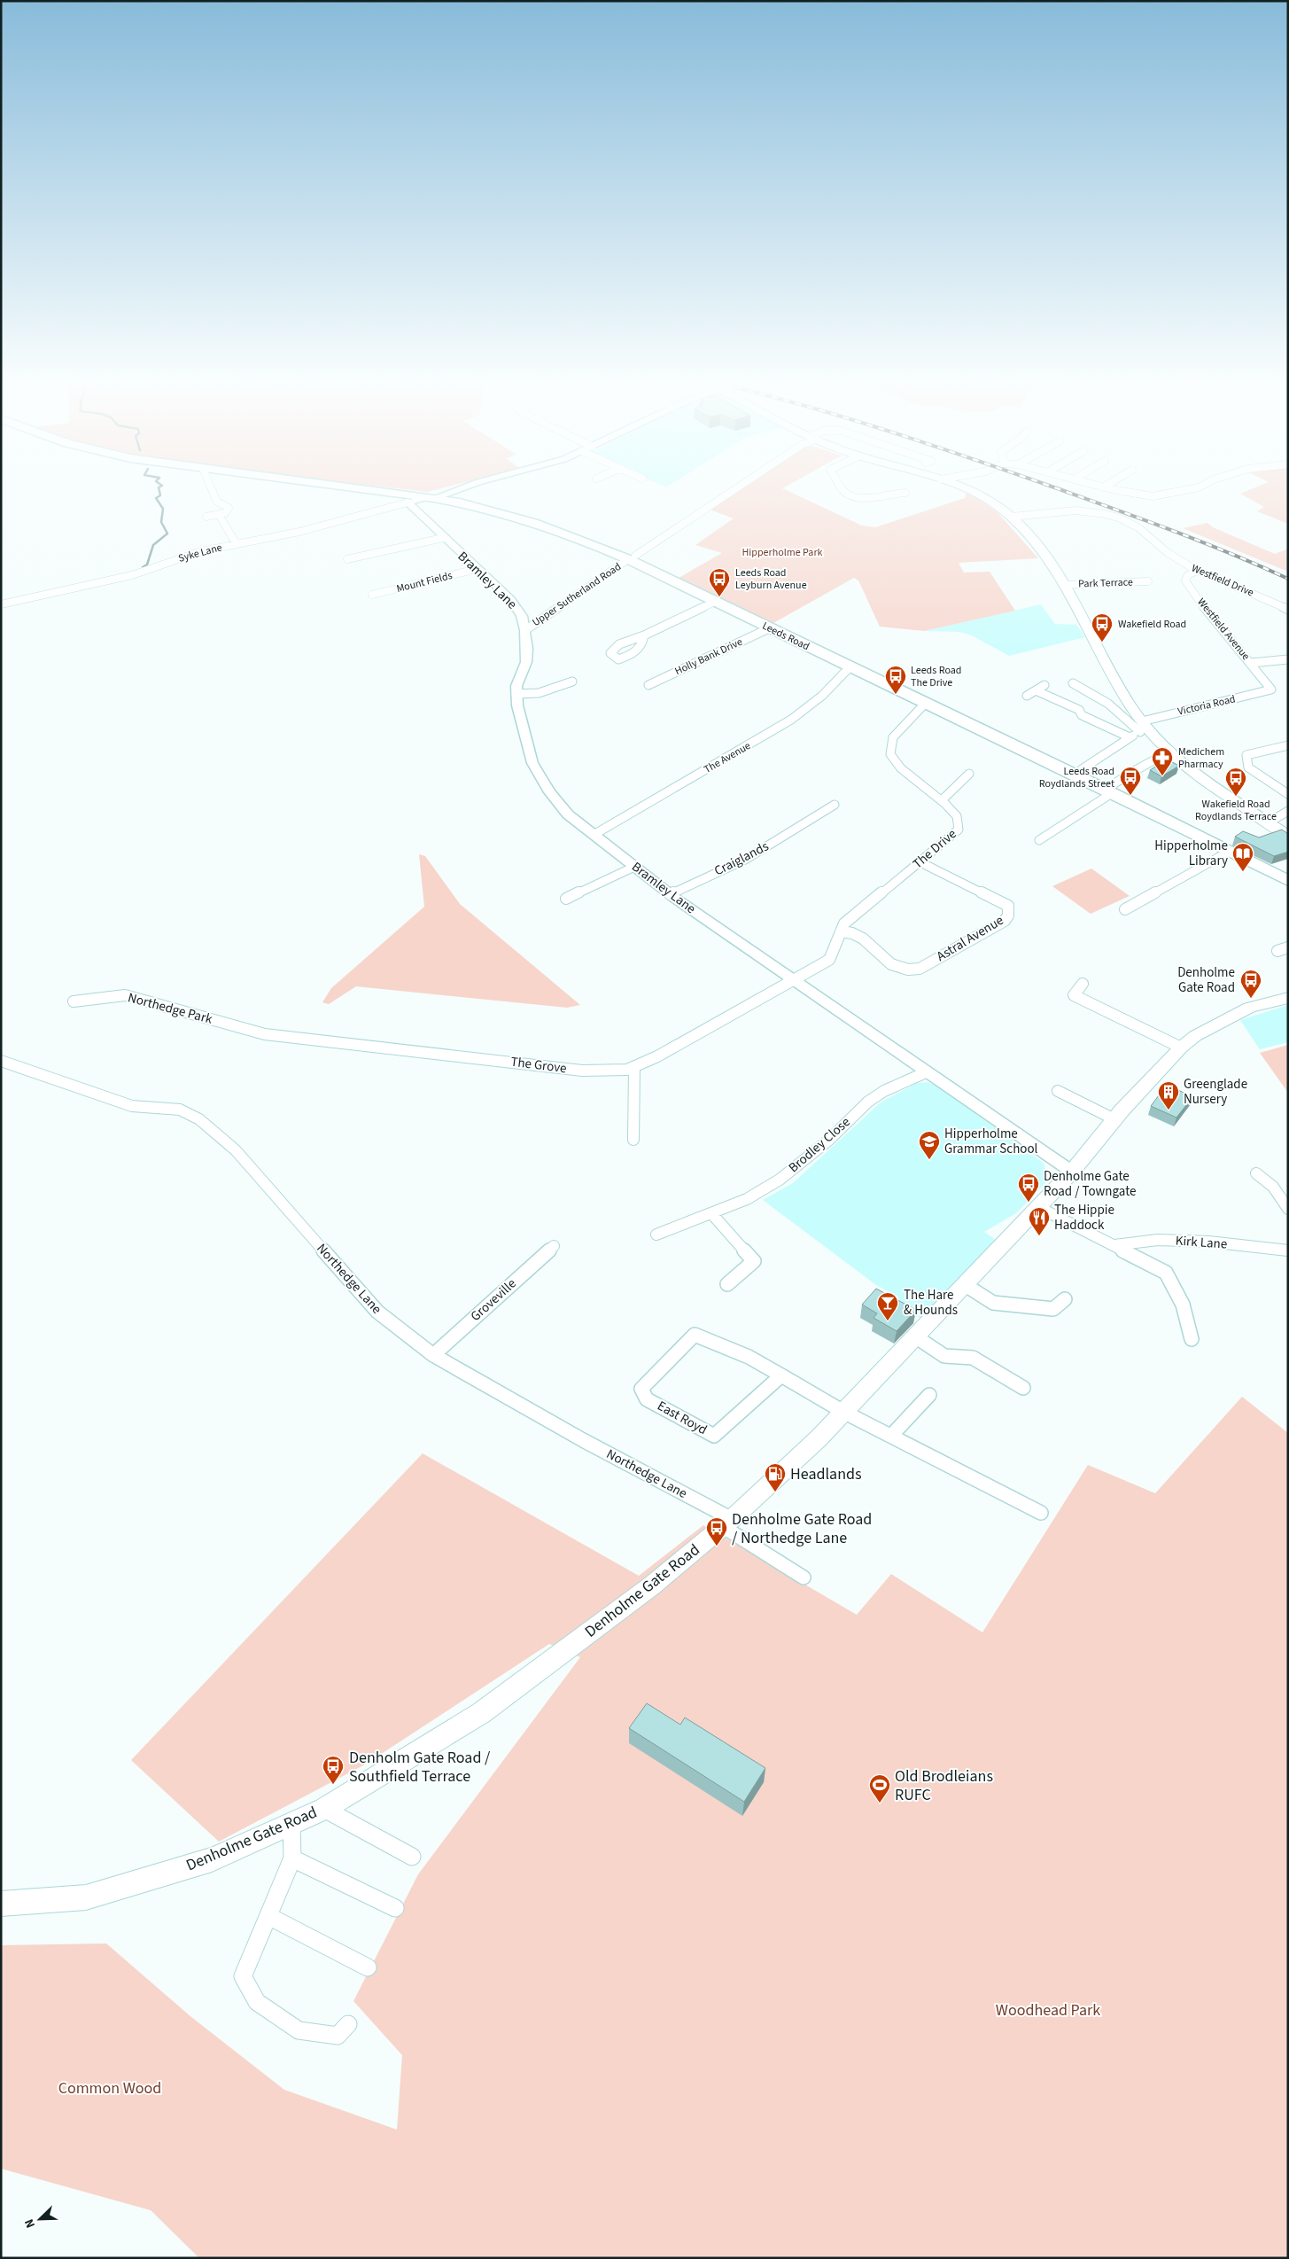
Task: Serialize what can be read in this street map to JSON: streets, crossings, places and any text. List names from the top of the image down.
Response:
{
  "streets": {
    "highway": ["Leeds Road"],
    "main road": ["Denholme Gate Road"],
    "street": [
      "Syke Lane",
      "Bramley Lane",
      "Westfield Drive",
      "Mount Fields",
      "Park Terrace",
      "Upper Sutherland Road",
      "Westfield Avenue",
      "Holly Bank Drive",
      "Victoria Road",
      "The Avenue",
      "The Drive",
      "Craiglands",
      "Astral Avenue",
      "Northedge Park",
      "The Grove",
      "Brodley Close",
      "Kirk Lane",
      "Northedge Lane",
      "Groveville",
      "East Royd"
    ]
  },
  "crossings": [
    ["Syke Lane", "Bramley Lane"],
    ["Syke Lane", "Leeds Road"],
    ["Bramley Lane", "Mount Fields"],
    ["Bramley Lane", "Upper Sutherland Road"],
    ["Bramley Lane", "The Avenue"],
    ["Bramley Lane", "The Drive"],
    ["Bramley Lane", "Craiglands"],
    ["Bramley Lane", "The Grove"],
    ["Bramley Lane", "Brodley Close"],
    ["Bramley Lane", "Denholme Gate Road"],
    ["Westfield Drive", "Westfield Avenue"],
    ["Upper Sutherland Road", "Leeds Road"],
    ["Westfield Avenue", "Victoria Road"],
    ["Leeds Road", "Holly Bank Drive"],
    ["Leeds Road", "The Avenue"],
    ["Leeds Road", "The Drive"],
    ["The Drive", "Astral Avenue"],
    ["The Drive", "The Grove"],
    ["Northedge Park", "The Grove"],
    ["Northedge Lane", "Groveville"],
    ["Northedge Lane", "Denholme Gate Road"]
  ],
  "parks": ["Hipperholme Park", "Woodhead Park", "Common Wood"],
  "places": {
    "bus stop": [
      "Leeds Road Leyburn Avenue",
      "Wakefield Road",
      "Leeds Road The Drive",
      "Leeds Road Roydlands Street",
      "Wakefield Road Roydlands Terrace",
      "Denholme Gate Road",
      "Denholme Gate Road / Towngate",
      "Denholme Gate Road / Northedge Lane",
      "Denholm Gate Road / Southfield Terrace"
    ],
    "pharmacy": ["Medichem Pharmacy"],
    "library": ["Hipperholme Library"],
    "building": ["Greenglade Nursery"],
    "school or university": ["Hipperholme Grammar School"],
    "restaurant": ["The Hippie Haddock"],
    "bar": ["The Hare & Hounds"],
    "fuel station": ["Headlands"],
    "sports": ["Old Brodleians RUFC"]
  },
  "north": "bottom left"
}
